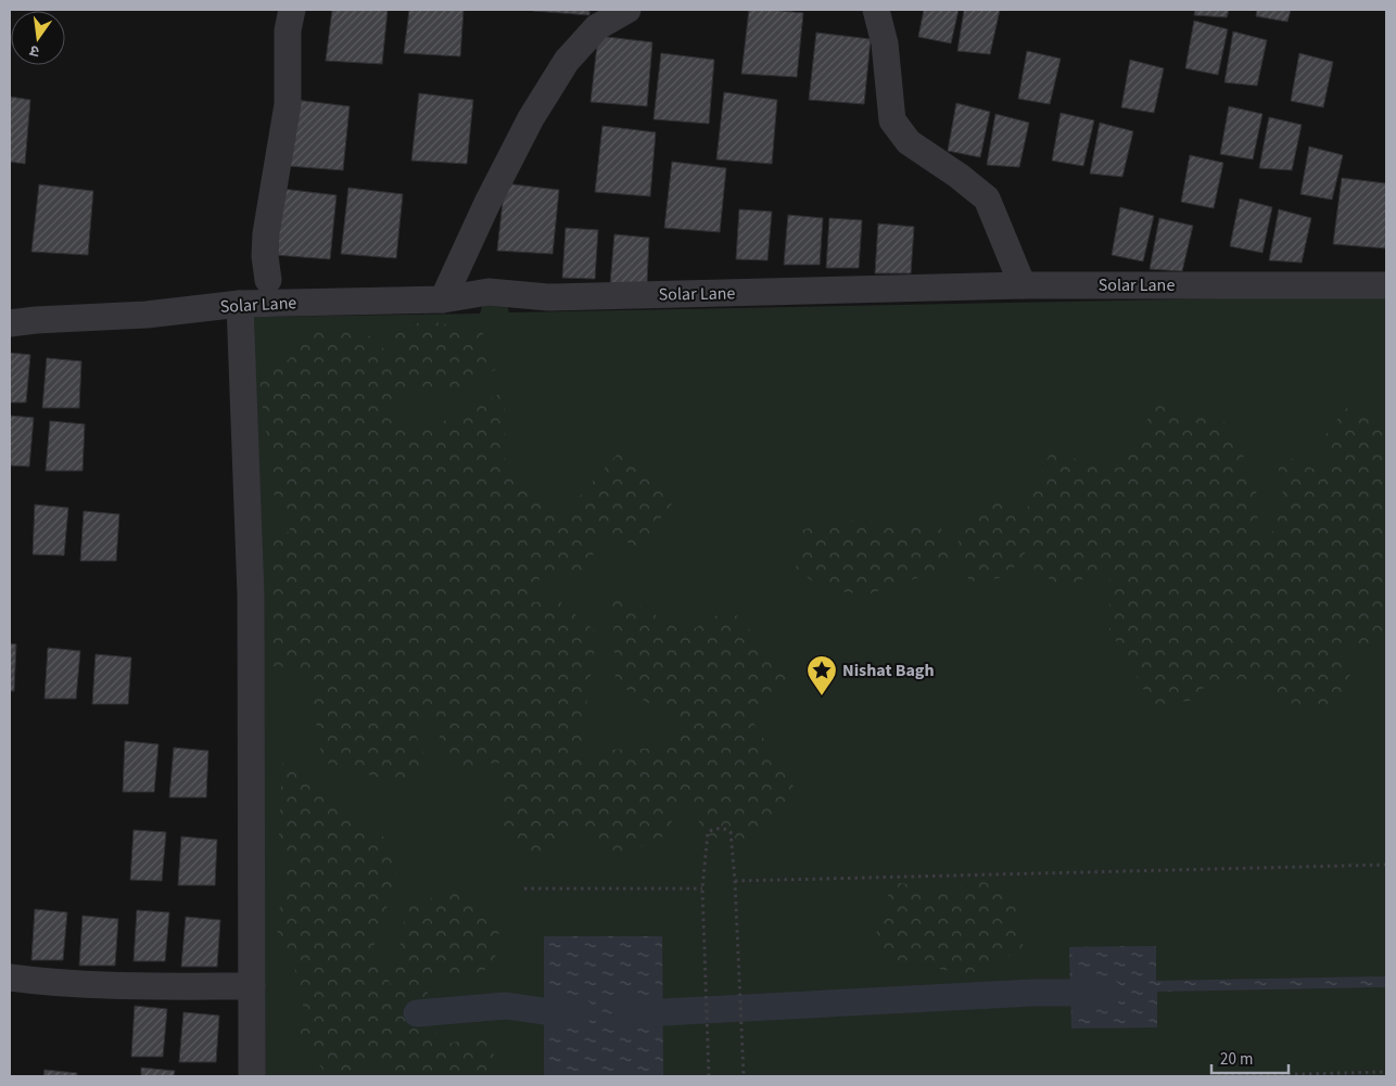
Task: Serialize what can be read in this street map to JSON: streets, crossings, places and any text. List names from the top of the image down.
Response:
{
  "streets": {
    "street": ["Solar Lane"]
  },
  "places": {
    "place": ["Nishat Bagh"]
  },
  "scale_bar": "20 m",
  "north": "bottom"
}
